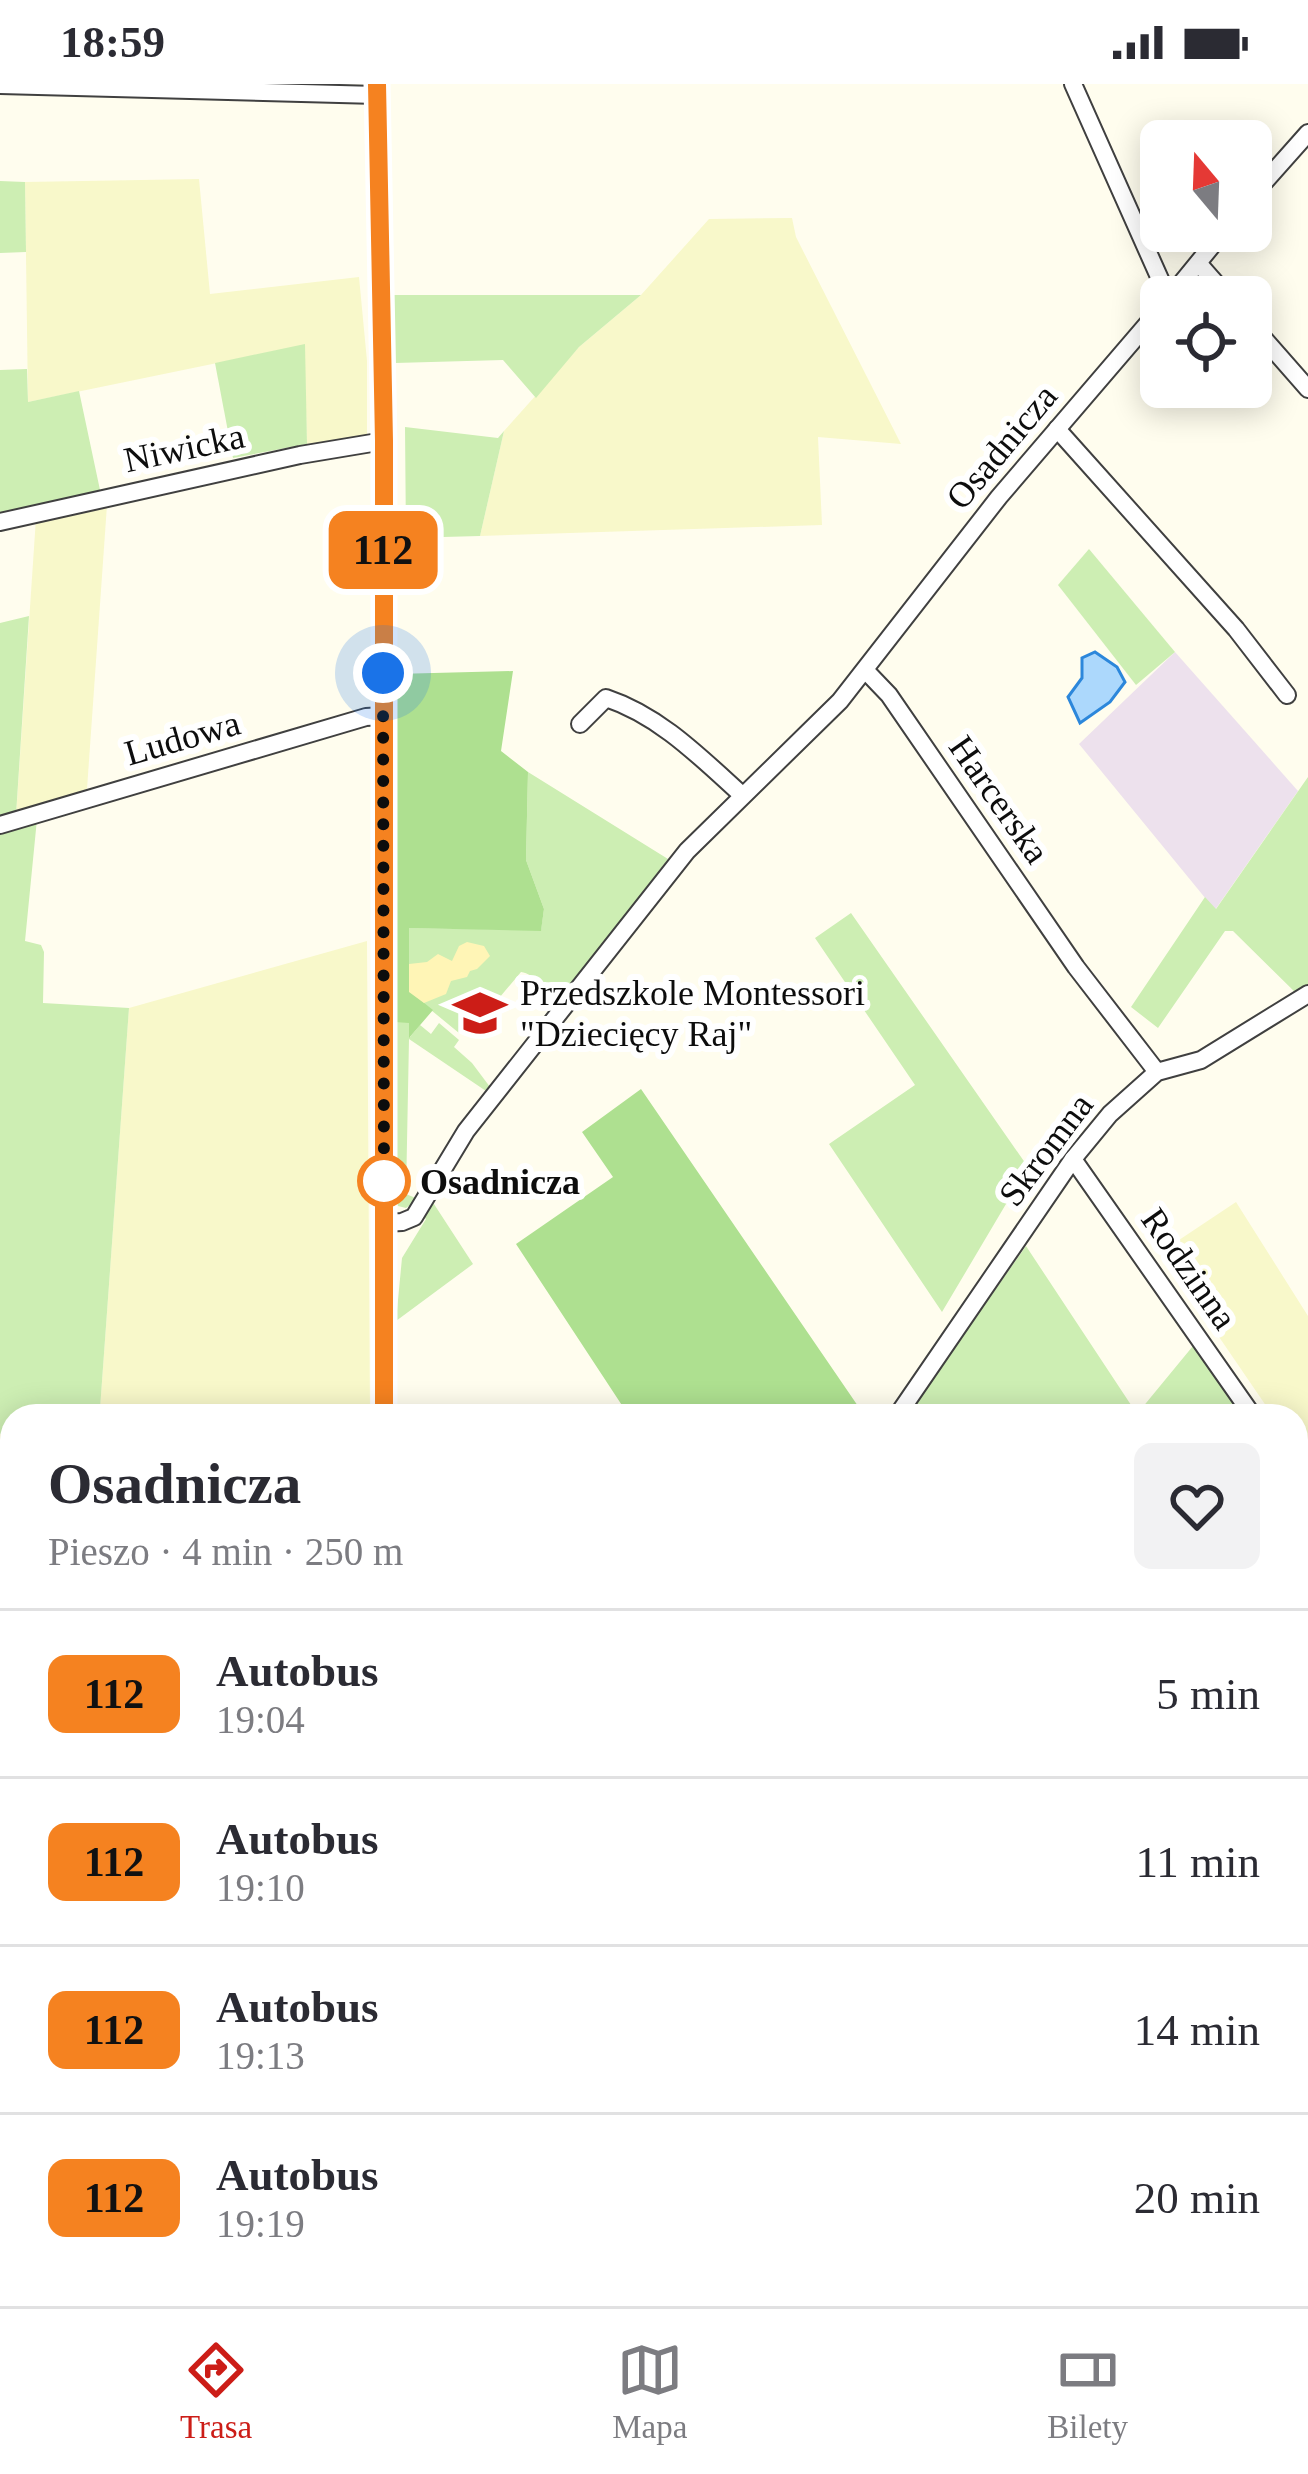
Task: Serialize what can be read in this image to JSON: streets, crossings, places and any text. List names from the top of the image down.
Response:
{
  "streets": {
    "street": [
      "Osadnicza",
      "Niwicka",
      "Ludowa",
      "Harcerska",
      "Skromna",
      "Rodzinna"
    ]
  },
  "crossings": [
    ["Osadnicza", "Harcerska"],
    ["Harcerska", "Skromna"],
    ["Skromna", "Rodzinna"]
  ],
  "places": {
    "school or university": ["Przedszkole Montessori \"Dziecięcy Raj\""],
    "other": ["Osadnicza"]
  },
  "lines": ["bus line 112"],
  "north": "top",
  "page": {
    "status": "18:59",
    "on_map": "112",
    "heading": ["Osadnicza", "Pieszo · 4 min · 250 m"],
    "list": [
      {
        "mark": "112",
        "name": "Autobus",
        "note": "19:04",
        "value": "5 min"
      },
      {
        "mark": "112",
        "name": "Autobus",
        "note": "19:10",
        "value": "11 min"
      },
      {
        "mark": "112",
        "name": "Autobus",
        "note": "19:13",
        "value": "14 min"
      },
      {
        "mark": "112",
        "name": "Autobus",
        "note": "19:19",
        "value": "20 min"
      }
    ],
    "tabs": ["Trasa", "Mapa", "Bilety"]
  }
}
